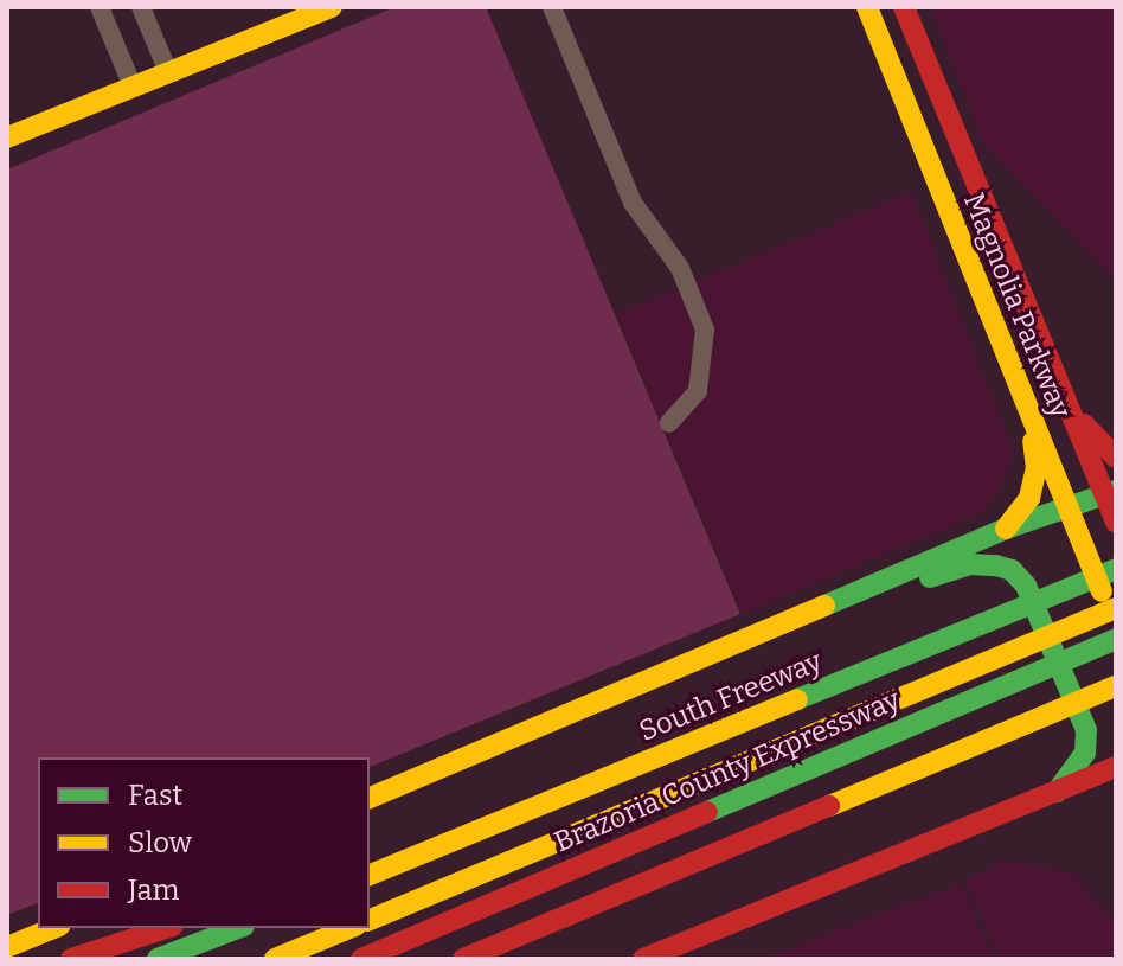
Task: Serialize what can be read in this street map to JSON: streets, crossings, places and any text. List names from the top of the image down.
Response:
{
  "streets": {
    "main road": ["Magnolia Parkway", "South Freeway", "Brazoria County Expressway"]
  },
  "legend": ["Fast", "Slow", "Jam"]
}
